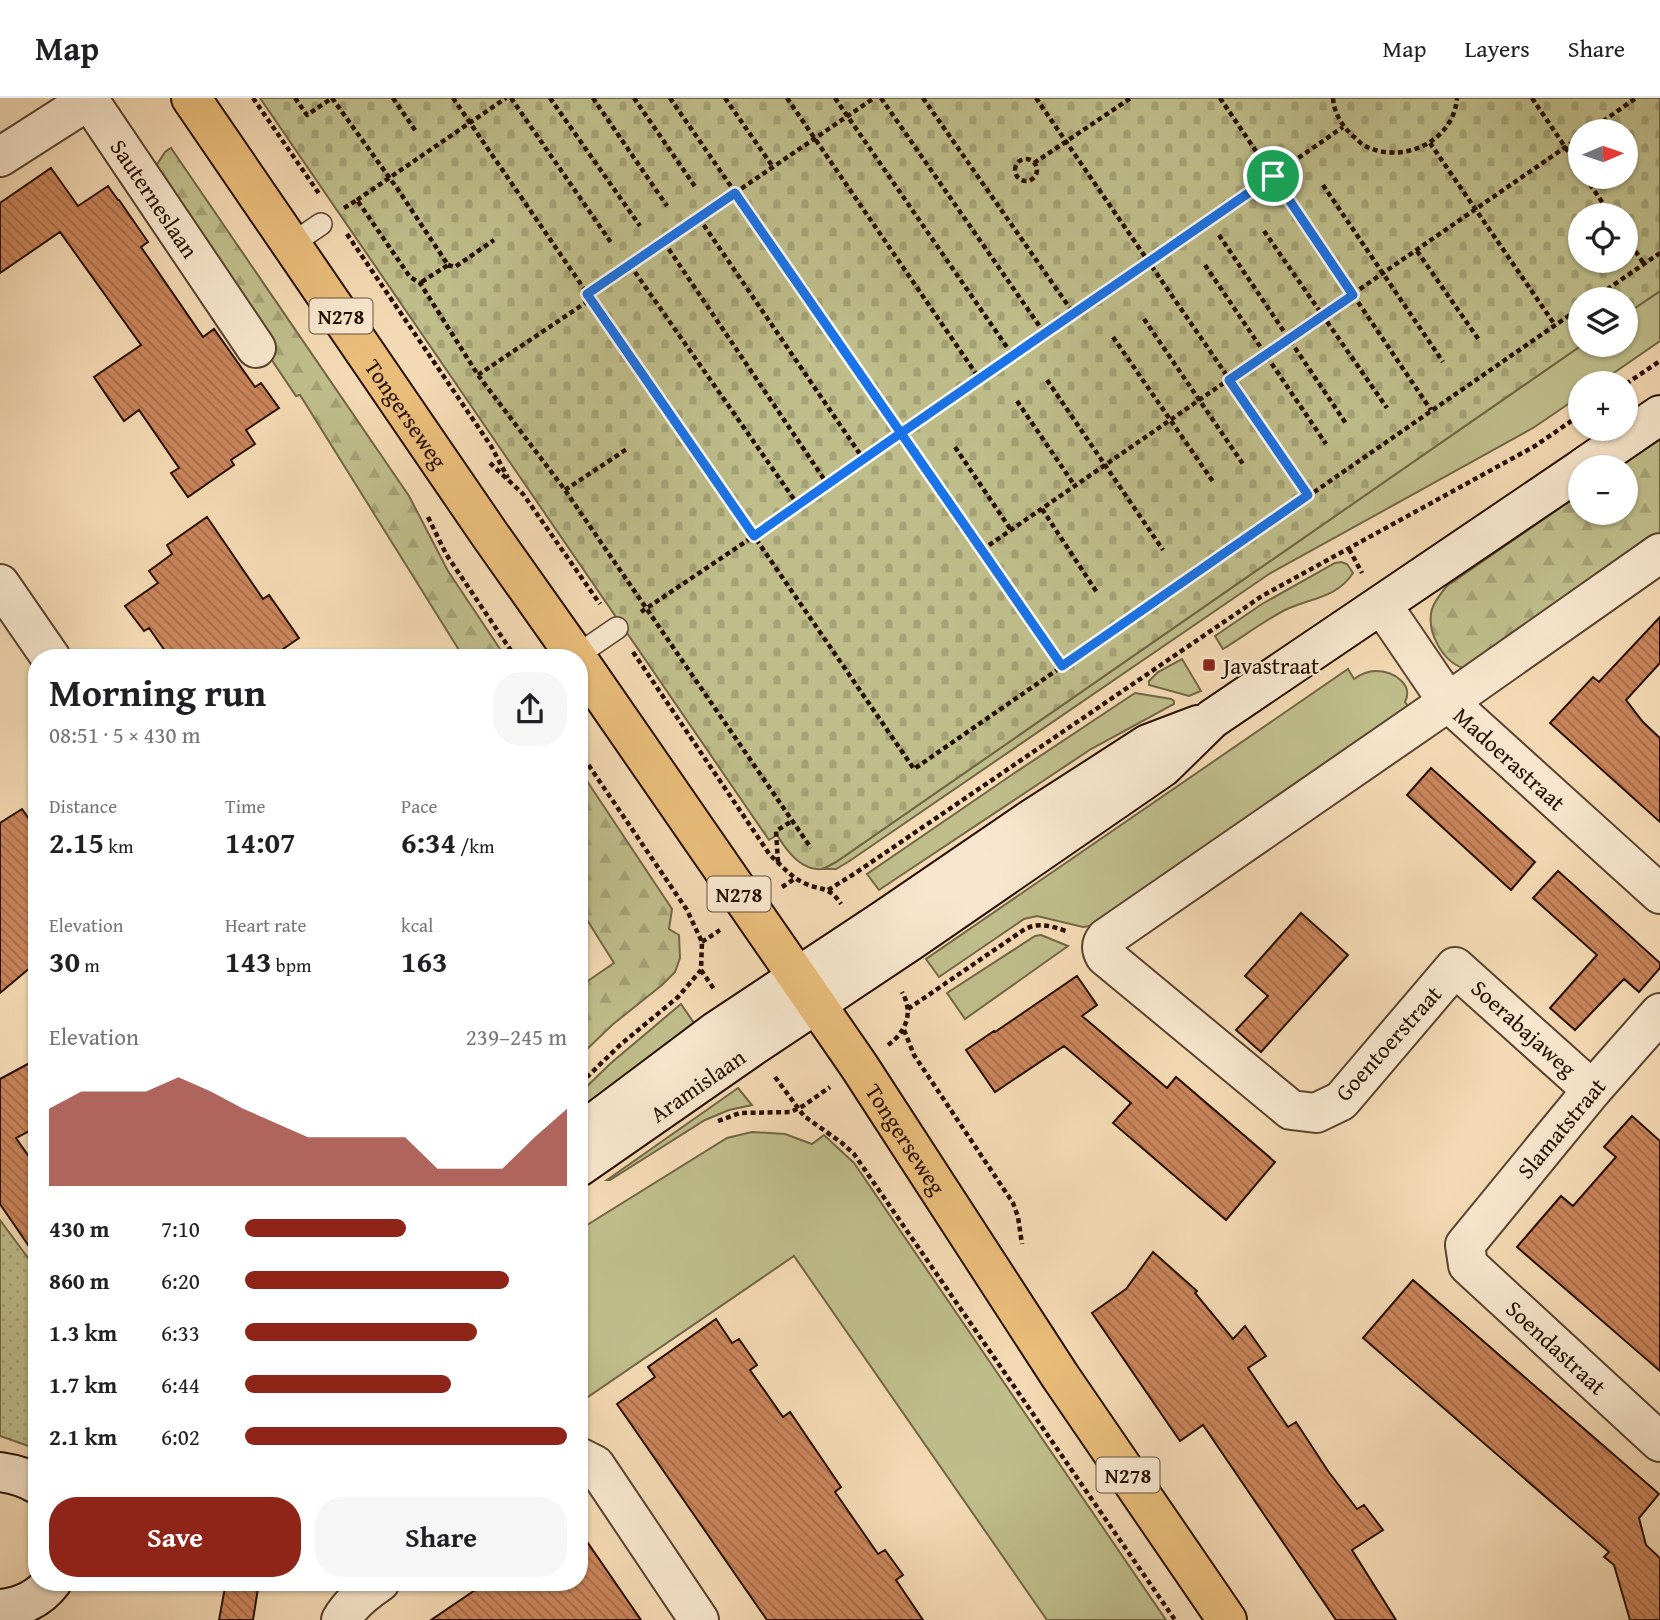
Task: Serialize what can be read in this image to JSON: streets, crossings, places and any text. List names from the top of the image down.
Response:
{
  "streets": {
    "main road": ["N278", "Tongerseweg"],
    "street": [
      "Sauterneslaan",
      "Madoerastraat",
      "Soerabajaweg",
      "Goentoerstraat",
      "Aramislaan",
      "Slamatstraat",
      "Soendastraat"
    ]
  },
  "crossings": [
    ["Tongerseweg", "Aramislaan"],
    ["Soerabajaweg", "Goentoerstraat"],
    ["Soerabajaweg", "Slamatstraat"],
    ["Slamatstraat", "Soendastraat"]
  ],
  "places": {
    "transit": ["Javastraat"]
  },
  "north": "right",
  "page": {
    "header": "Map",
    "nav": ["Map", "Layers", "Share"],
    "map_buttons": ["+", "−"],
    "heading": ["Morning run", "08:51 · 5 × 430 m"],
    "stats": [
      ["Distance", "2.15 km"],
      ["Time", "14:07"],
      ["Pace", "6:34 /km"],
      ["Elevation", "30 m"],
      ["Heart rate", "143 bpm"],
      ["kcal", "163"]
    ],
    "chart": ["Elevation", "239–245 m"],
    "list": [
      {
        "name": "430 m",
        "note": "7:10"
      },
      {
        "name": "860 m",
        "note": "6:20"
      },
      {
        "name": "1.3 km",
        "note": "6:33"
      },
      {
        "name": "1.7 km",
        "note": "6:44"
      },
      {
        "name": "2.1 km",
        "note": "6:02"
      }
    ],
    "buttons": ["Save", "Share"]
  }
}
